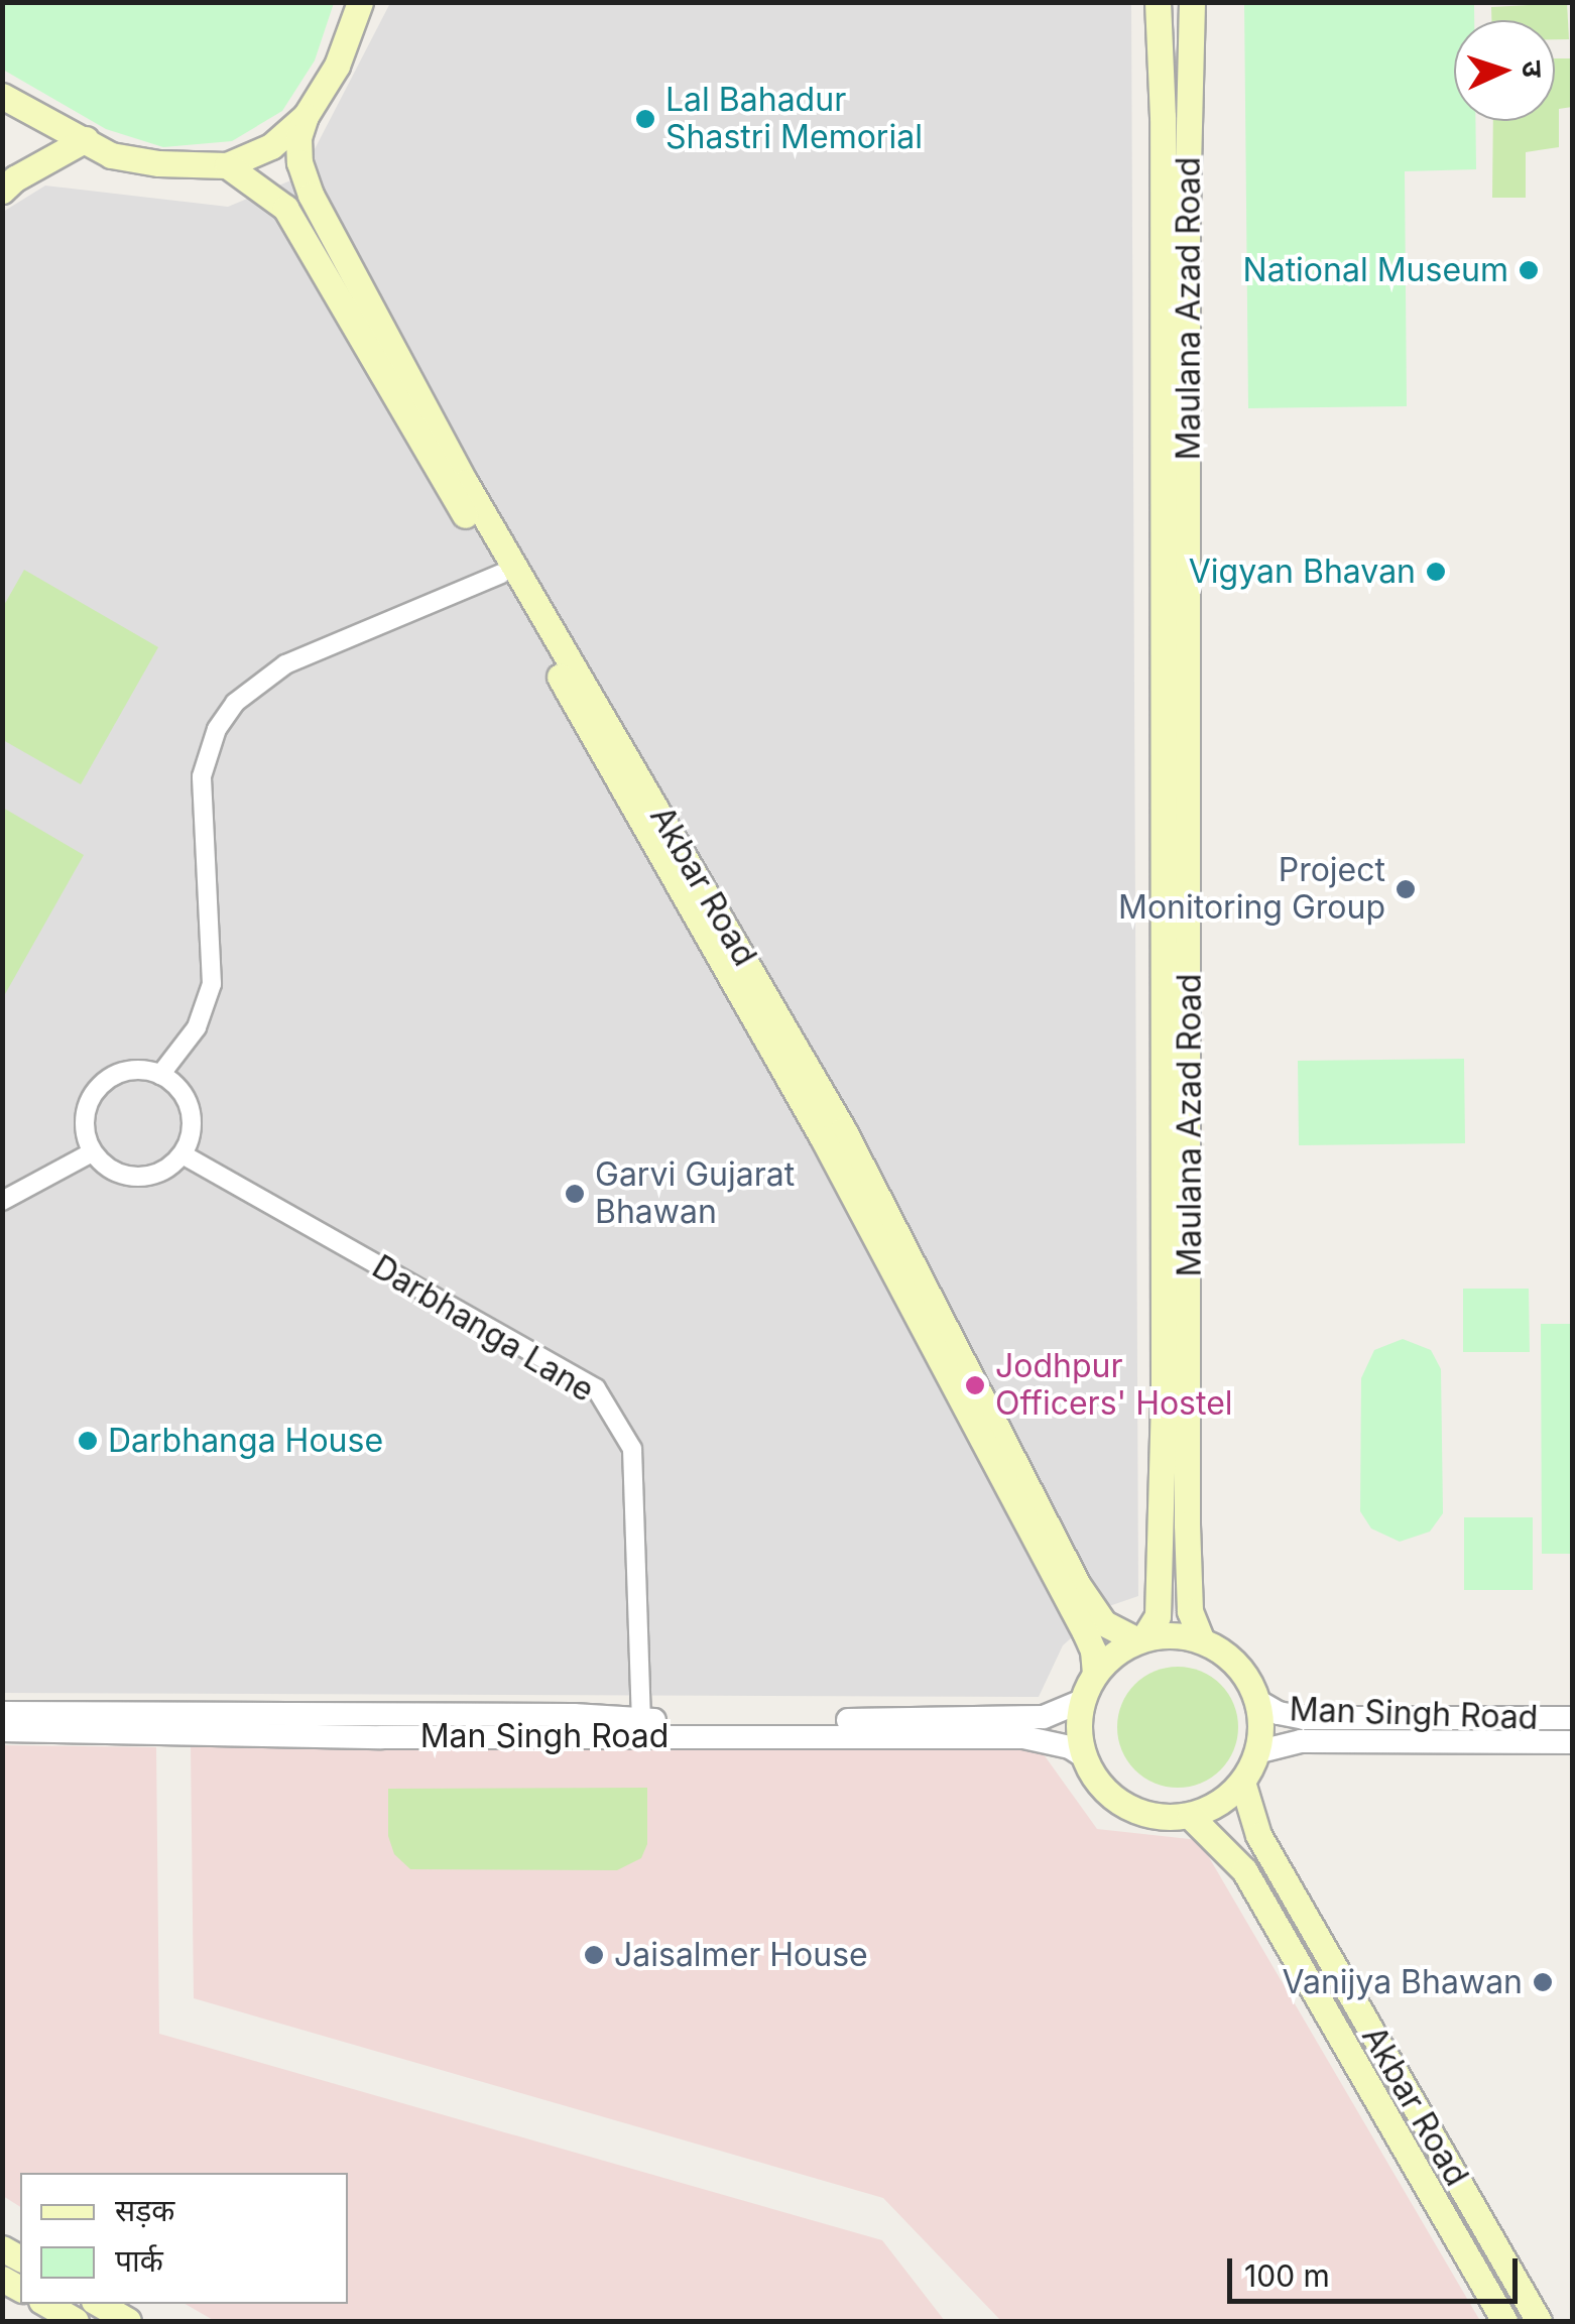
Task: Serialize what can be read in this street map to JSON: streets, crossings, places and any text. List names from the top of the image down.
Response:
{
  "streets": {
    "main road": ["Maulana Azad Road", "Akbar Road"],
    "street": ["Darbhanga Lane", "Man Singh Road"]
  },
  "crossings": [
    ["Maulana Azad Road", "Akbar Road"],
    ["Maulana Azad Road", "Man Singh Road"],
    ["Akbar Road", "Man Singh Road"],
    ["Darbhanga Lane", "Man Singh Road"]
  ],
  "places": [
    "Lal Bahadur Shastri Memorial",
    "National Museum",
    "Vigyan Bhavan",
    "Project Monitoring Group",
    "Garvi Gujarat Bhawan",
    "Jodhpur Officers' Hostel",
    "Darbhanga House",
    "Jaisalmer House",
    "Vanijya Bhawan"
  ],
  "legend": ["सड़क", "पार्क"],
  "scale_bar": "100 m",
  "north": "right"
}
